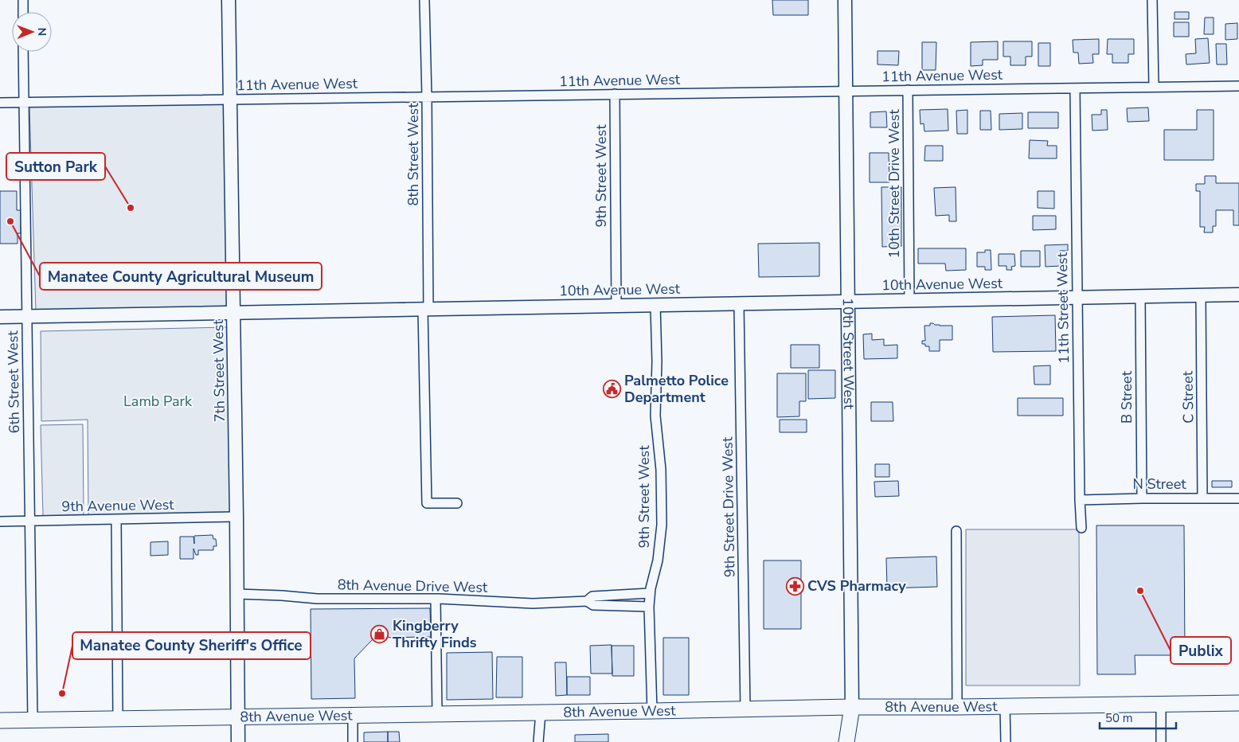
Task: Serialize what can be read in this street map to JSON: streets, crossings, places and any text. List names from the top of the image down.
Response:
{
  "streets": {
    "main road": ["10th Street West", "8th Avenue West"],
    "street": [
      "11th Avenue West",
      "8th Street West",
      "9th Street West",
      "10th Street Drive West",
      "10th Avenue West",
      "11th Street West",
      "7th Street West",
      "6th Street West",
      "B Street",
      "C Street",
      "N Street",
      "9th Avenue West",
      "9th Street Drive West",
      "8th Avenue Drive West"
    ]
  },
  "crossings": [
    ["11th Avenue West", "8th Street West"],
    ["11th Avenue West", "9th Street West"],
    ["11th Avenue West", "10th Street Drive West"],
    ["11th Avenue West", "11th Street West"],
    ["11th Avenue West", "10th Street West"],
    ["11th Avenue West", "7th Street West"],
    ["11th Avenue West", "6th Street West"],
    ["8th Street West", "10th Avenue West"],
    ["9th Street West", "10th Avenue West"],
    ["9th Street West", "8th Avenue Drive West"],
    ["9th Street West", "8th Avenue West"],
    ["10th Street Drive West", "10th Avenue West"],
    ["10th Avenue West", "11th Street West"],
    ["10th Avenue West", "10th Street West"],
    ["10th Avenue West", "7th Street West"],
    ["10th Avenue West", "6th Street West"],
    ["10th Avenue West", "B Street"],
    ["10th Avenue West", "C Street"],
    ["10th Avenue West", "9th Street Drive West"],
    ["11th Street West", "N Street"],
    ["10th Street West", "8th Avenue West"],
    ["7th Street West", "9th Avenue West"],
    ["7th Street West", "8th Avenue Drive West"],
    ["7th Street West", "8th Avenue West"],
    ["6th Street West", "9th Avenue West"],
    ["6th Street West", "8th Avenue West"],
    ["B Street", "N Street"],
    ["C Street", "N Street"],
    ["9th Street Drive West", "8th Avenue West"]
  ],
  "parks": ["Lamb Park"],
  "places": {
    "other": [
      "Sutton Park",
      "Manatee County Agricultural Museum",
      "Publix",
      "Manatee County Sheriff's Office"
    ],
    "public building": ["Palmetto Police Department"],
    "pharmacy": ["CVS Pharmacy"],
    "shop": ["Kingberry Thrifty Finds"]
  },
  "scale_bar": "50 m",
  "north": "right"
}
